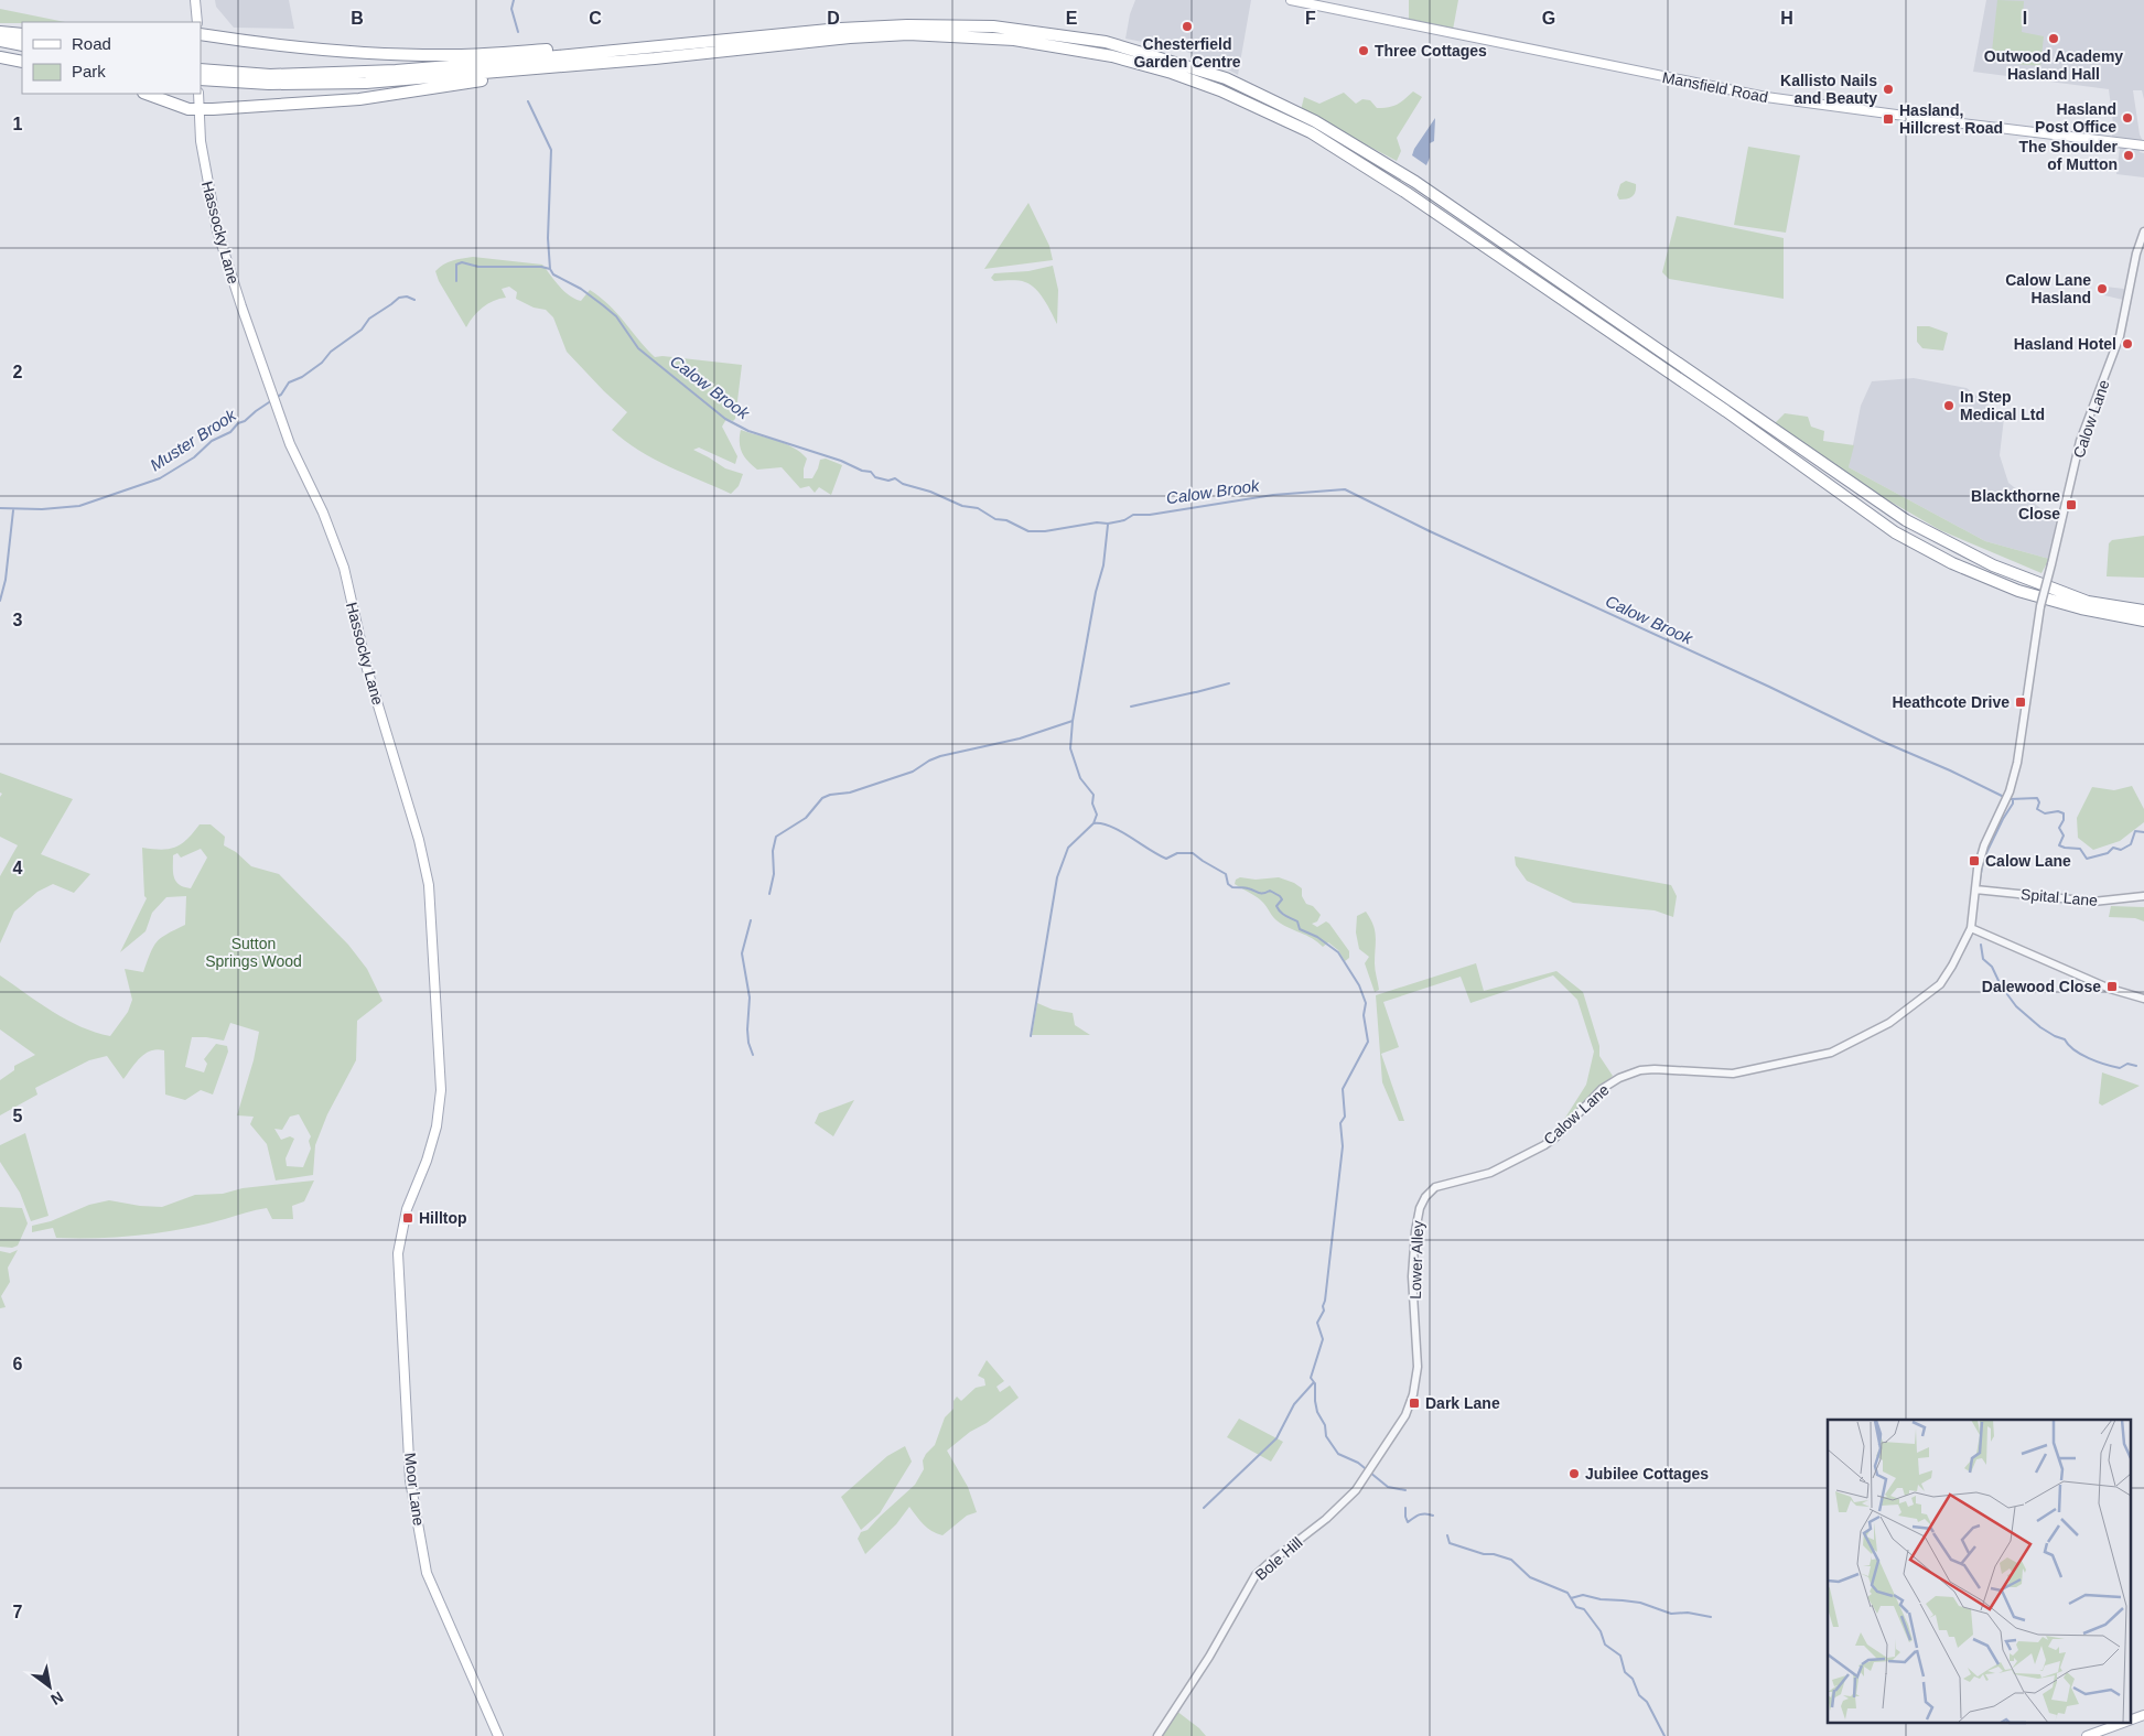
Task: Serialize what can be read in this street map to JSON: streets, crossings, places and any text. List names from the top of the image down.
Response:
{
  "streets": {
    "main road": ["Mansfield Road", "Hassocky Lane", "Moor Lane"],
    "street": [
      "Calow Lane",
      "Spital Lane",
      "Lower Alley",
      "Bole Hill"
    ]
  },
  "crossings": [
    ["Hassocky Lane", "Moor Lane"],
    ["Calow Lane", "Spital Lane"],
    ["Calow Lane", "Lower Alley"],
    ["Lower Alley", "Bole Hill"]
  ],
  "water": ["Calow Brook", "Muster Brook"],
  "parks": ["Sutton Springs Wood"],
  "places": {
    "other": [
      "Chesterfield Garden Centre",
      "Outwood Academy Hasland Hall",
      "Three Cottages",
      "Kallisto Nails and Beauty",
      "Hasland Post Office",
      "The Shoulder of Mutton",
      "Calow Lane Hasland",
      "Hasland Hotel",
      "In Step Medical Ltd",
      "Jubilee Cottages"
    ],
    "transit": [
      "Hasland, Hillcrest Road",
      "Blackthorne Close",
      "Heathcote Drive",
      "Calow Lane",
      "Dalewood Close",
      "Hilltop",
      "Dark Lane"
    ]
  },
  "legend": ["Road", "Park"],
  "north": "bottom right",
  "grid": {
    "columns": [
      "B",
      "C",
      "D",
      "E",
      "F",
      "G",
      "H",
      "I"
    ],
    "rows": [
      "1",
      "2",
      "3",
      "4",
      "5",
      "6",
      "7"
    ]
  }
}
